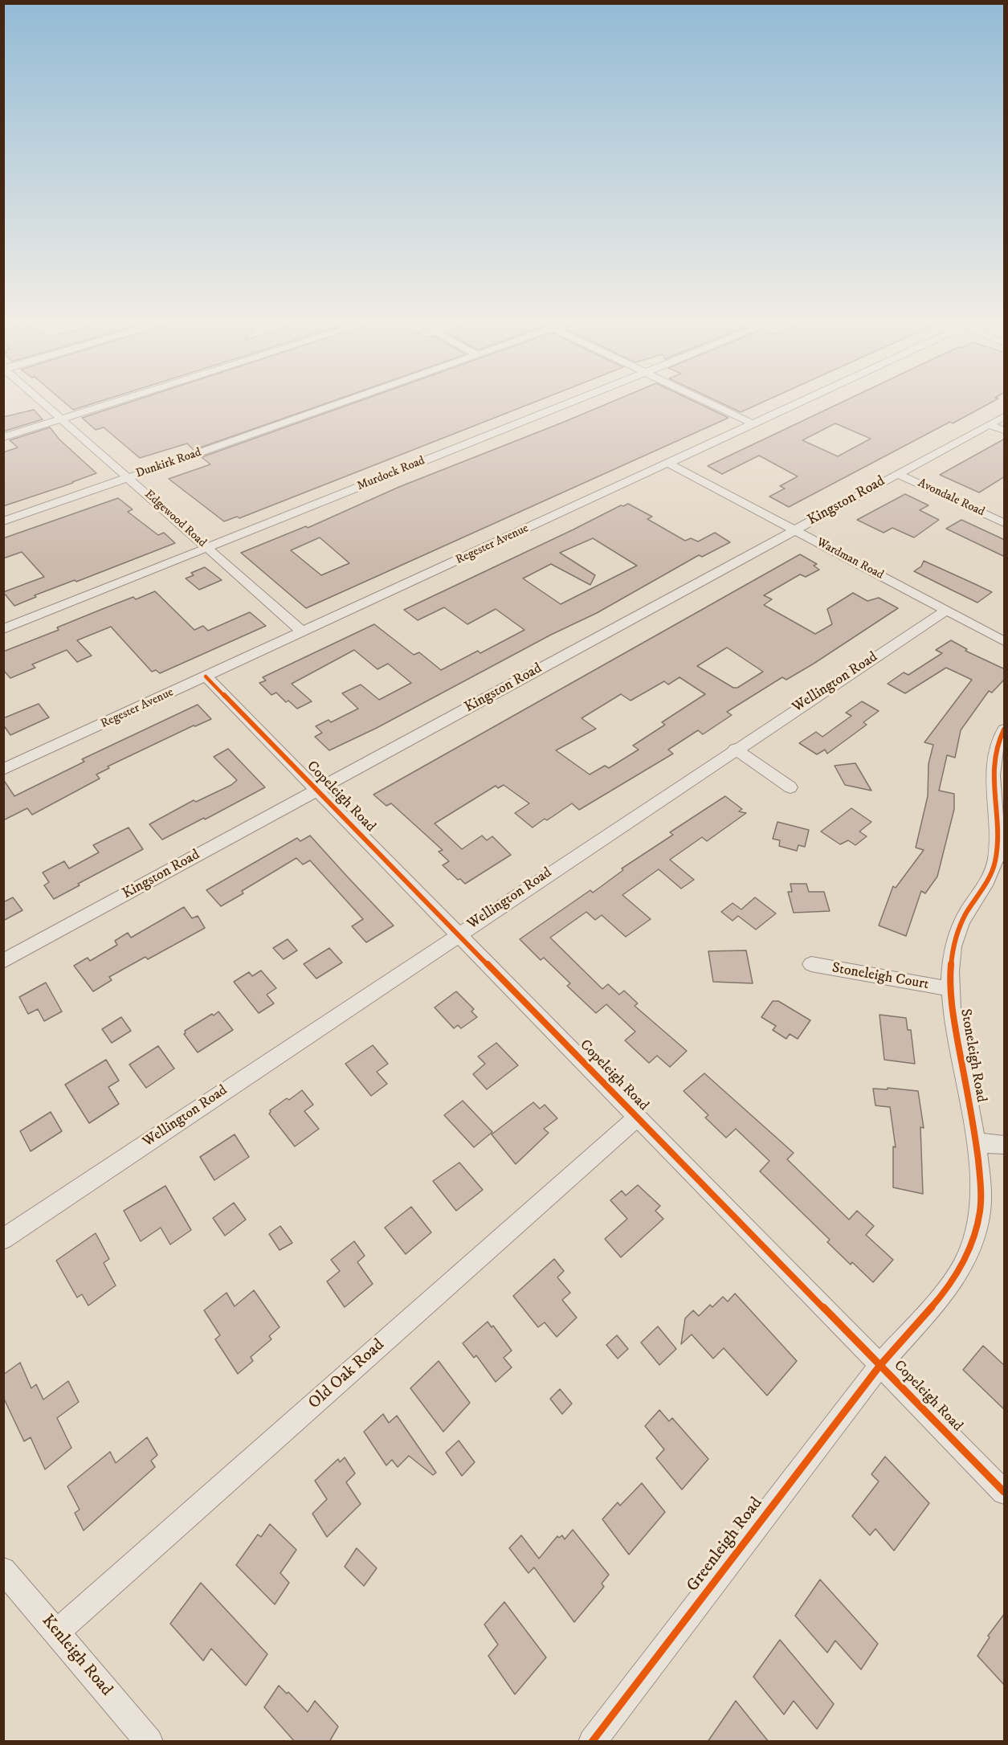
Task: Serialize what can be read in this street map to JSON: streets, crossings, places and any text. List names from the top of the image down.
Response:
{
  "streets": {
    "street": [
      "Dunkirk Road",
      "Murdock Road",
      "Avondale Road",
      "Kingston Road",
      "Edgewood Road",
      "Regester Avenue",
      "Wardman Road",
      "Wellington Road",
      "Copeleigh Road",
      "Stoneleigh Court",
      "Stoneleigh Road",
      "Old Oak Road",
      "Greenleigh Road",
      "Kenleigh Road"
    ]
  },
  "crossings": [
    ["Dunkirk Road", "Edgewood Road"],
    ["Murdock Road", "Edgewood Road"],
    ["Avondale Road", "Kingston Road"],
    ["Kingston Road", "Wardman Road"],
    ["Kingston Road", "Copeleigh Road"],
    ["Edgewood Road", "Regester Avenue"],
    ["Regester Avenue", "Wardman Road"],
    ["Regester Avenue", "Copeleigh Road"],
    ["Wardman Road", "Wellington Road"],
    ["Wellington Road", "Copeleigh Road"],
    ["Copeleigh Road", "Stoneleigh Road"],
    ["Copeleigh Road", "Old Oak Road"],
    ["Copeleigh Road", "Greenleigh Road"],
    ["Stoneleigh Court", "Stoneleigh Road"],
    ["Stoneleigh Road", "Greenleigh Road"],
    ["Old Oak Road", "Kenleigh Road"]
  ]
}
